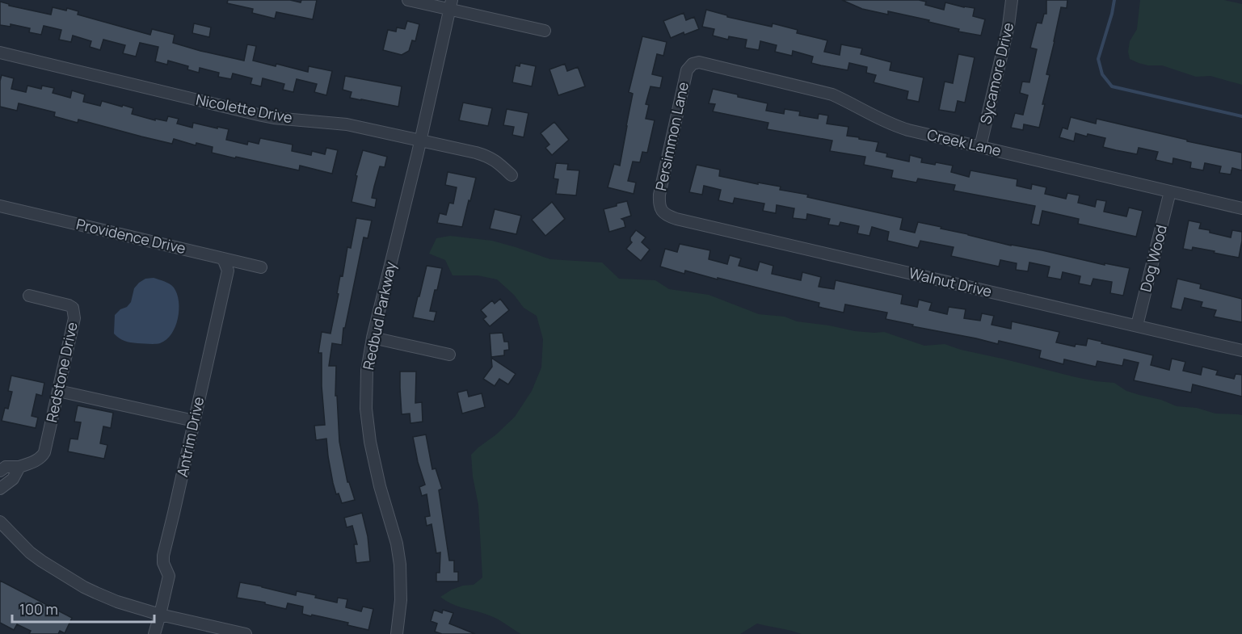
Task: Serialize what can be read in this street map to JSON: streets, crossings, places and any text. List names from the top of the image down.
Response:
{
  "streets": {
    "street": [
      "Sycamore Drive",
      "Nicolette Drive",
      "Persimmon Lane",
      "Creek Lane",
      "Providence Drive",
      "Dog Wood",
      "Walnut Drive",
      "Redbud Parkway",
      "Redstone Drive",
      "Antrim Drive"
    ]
  },
  "crossings": [
    ["Sycamore Drive", "Creek Lane"],
    ["Nicolette Drive", "Redbud Parkway"],
    ["Persimmon Lane", "Creek Lane"],
    ["Persimmon Lane", "Walnut Drive"],
    ["Creek Lane", "Dog Wood"],
    ["Providence Drive", "Antrim Drive"],
    ["Dog Wood", "Walnut Drive"]
  ],
  "scale_bar": "100 m"
}
